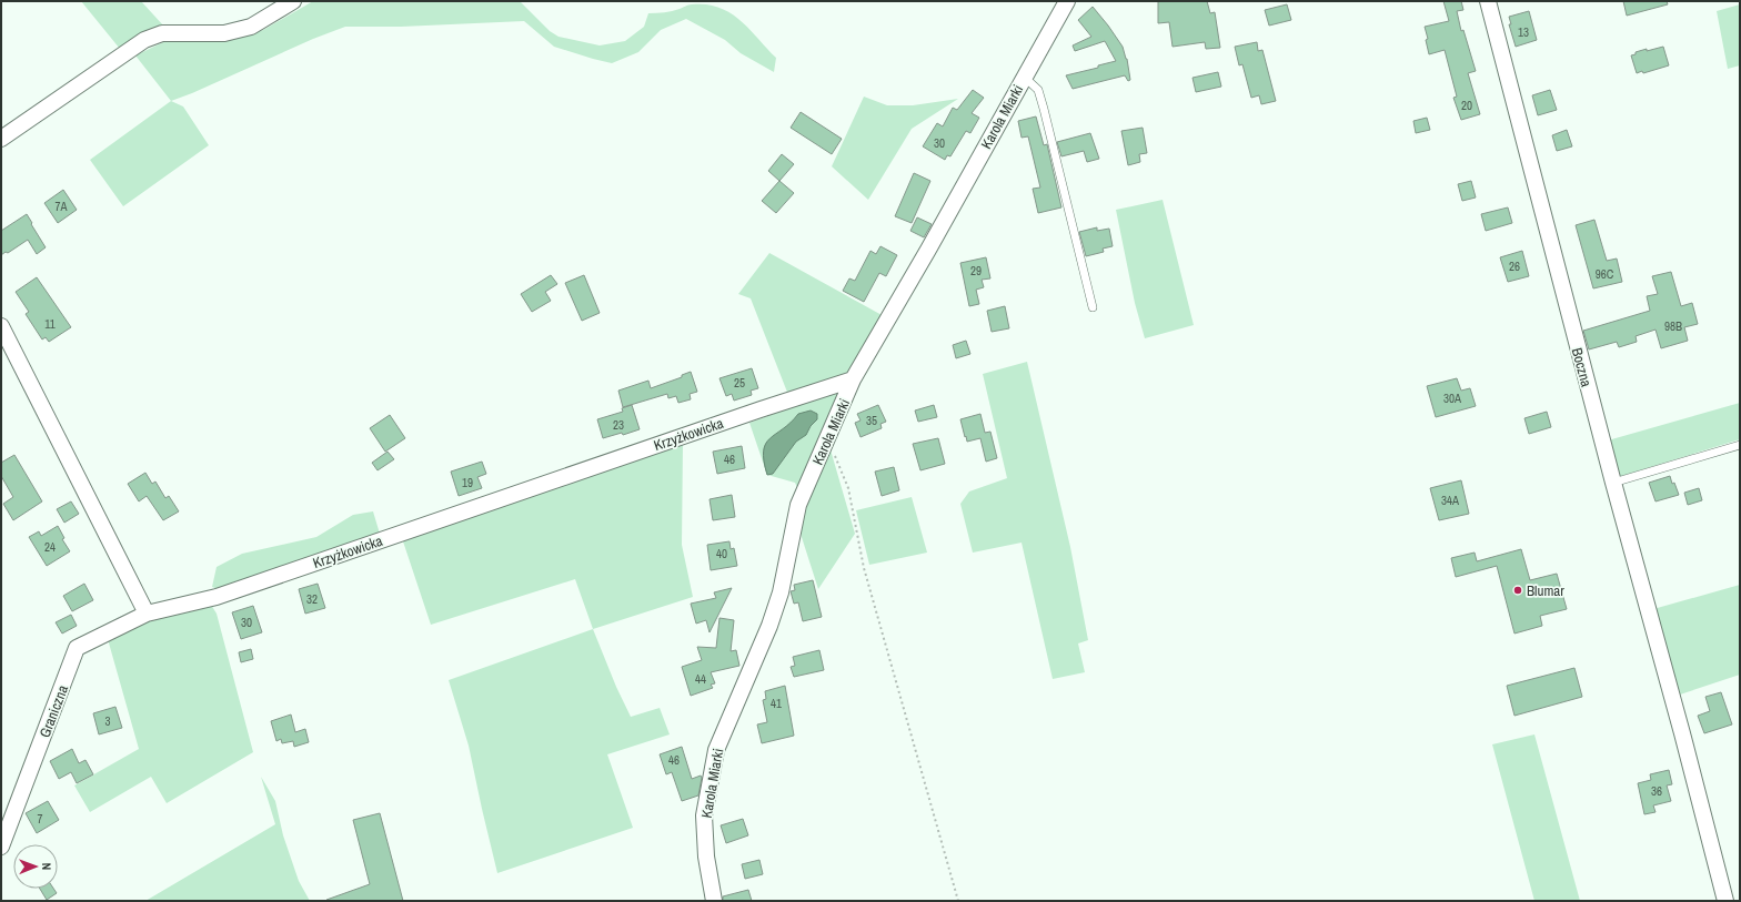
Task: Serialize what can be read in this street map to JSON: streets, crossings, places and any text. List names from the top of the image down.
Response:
{
  "streets": {
    "street": [
      "Karola Miarki",
      "Boczna",
      "Krzyżkowicka",
      "Graniczna"
    ]
  },
  "crossings": [
    ["Karola Miarki", "Krzyżkowicka"],
    ["Krzyżkowicka", "Graniczna"]
  ],
  "places": ["Blumar"],
  "house_numbers": [
    "13",
    "20",
    "30",
    "7A",
    "26",
    "29",
    "96C",
    "11",
    "98B",
    "25",
    "30A",
    "35",
    "23",
    "46",
    "19",
    "34A",
    "24",
    "40",
    "32",
    "30",
    "44",
    "41",
    "3",
    "46",
    "36",
    "7"
  ],
  "north": "right"
}
